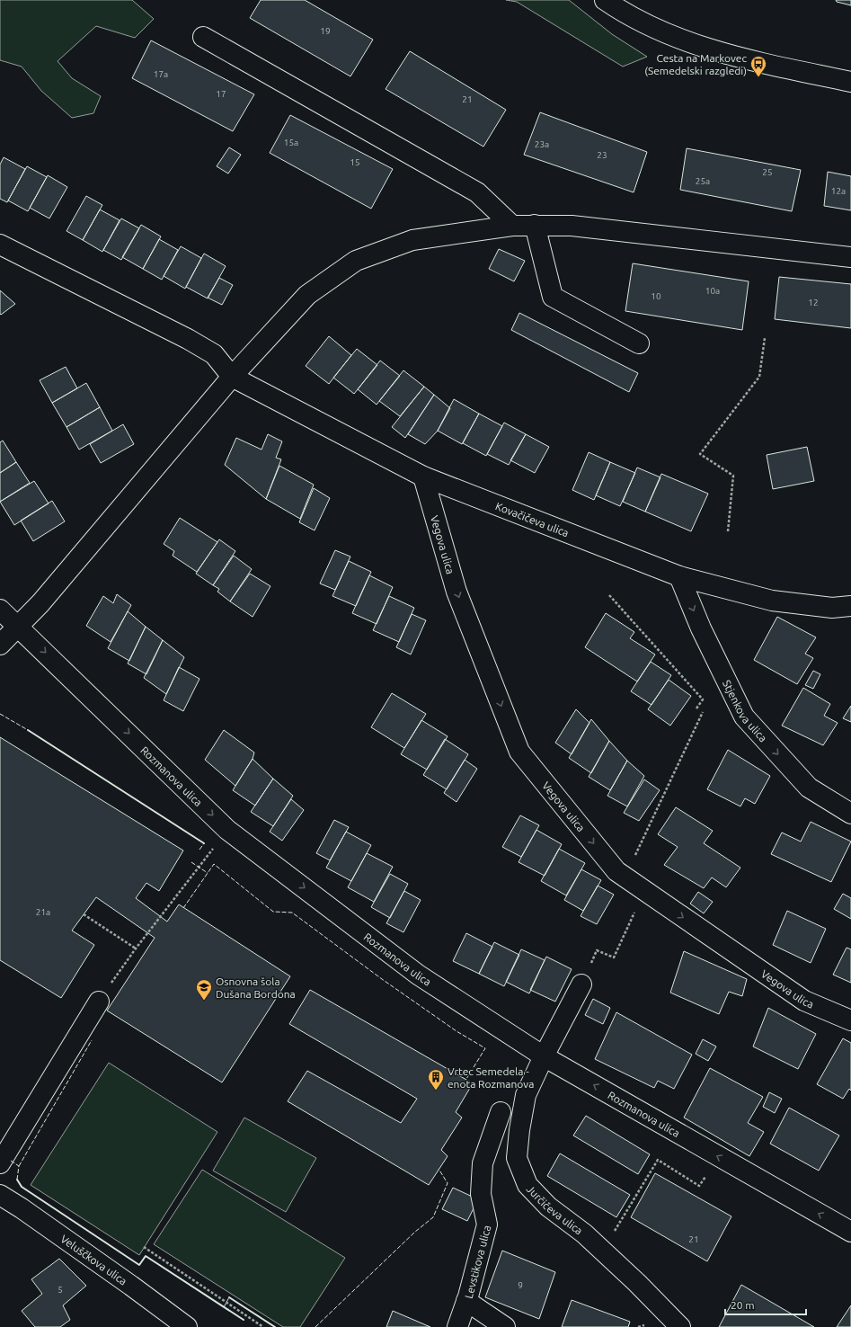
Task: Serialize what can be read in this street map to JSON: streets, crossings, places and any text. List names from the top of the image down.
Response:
{
  "streets": {
    "street": [
      "Kovačičeva ulica",
      "Vegova ulica",
      "Stjenkova ulica",
      "Rozmanova ulica",
      "Jurčičeva ulica",
      "Veluščkova ulica",
      "Levstikova ulica"
    ]
  },
  "crossings": [
    ["Kovačičeva ulica", "Vegova ulica"],
    ["Kovačičeva ulica", "Stjenkova ulica"],
    ["Rozmanova ulica", "Jurčičeva ulica"]
  ],
  "one_way": ["Vegova ulica", "Stjenkova ulica"],
  "places": {
    "bus stop": ["Cesta na Markovec (Semedelski razgledi)"],
    "school or university": ["Osnovna šola Dušana Bordona"],
    "building": ["Vrtec Semedela - enota Rozmanova"]
  },
  "house_numbers": [
    "19",
    "17a",
    "17",
    "21",
    "15a",
    "23a",
    "23",
    "15",
    "25",
    "25a",
    "12a",
    "10a",
    "10",
    "12",
    "21a",
    "21",
    "9",
    "5"
  ],
  "scale_bar": "20 m"
}
